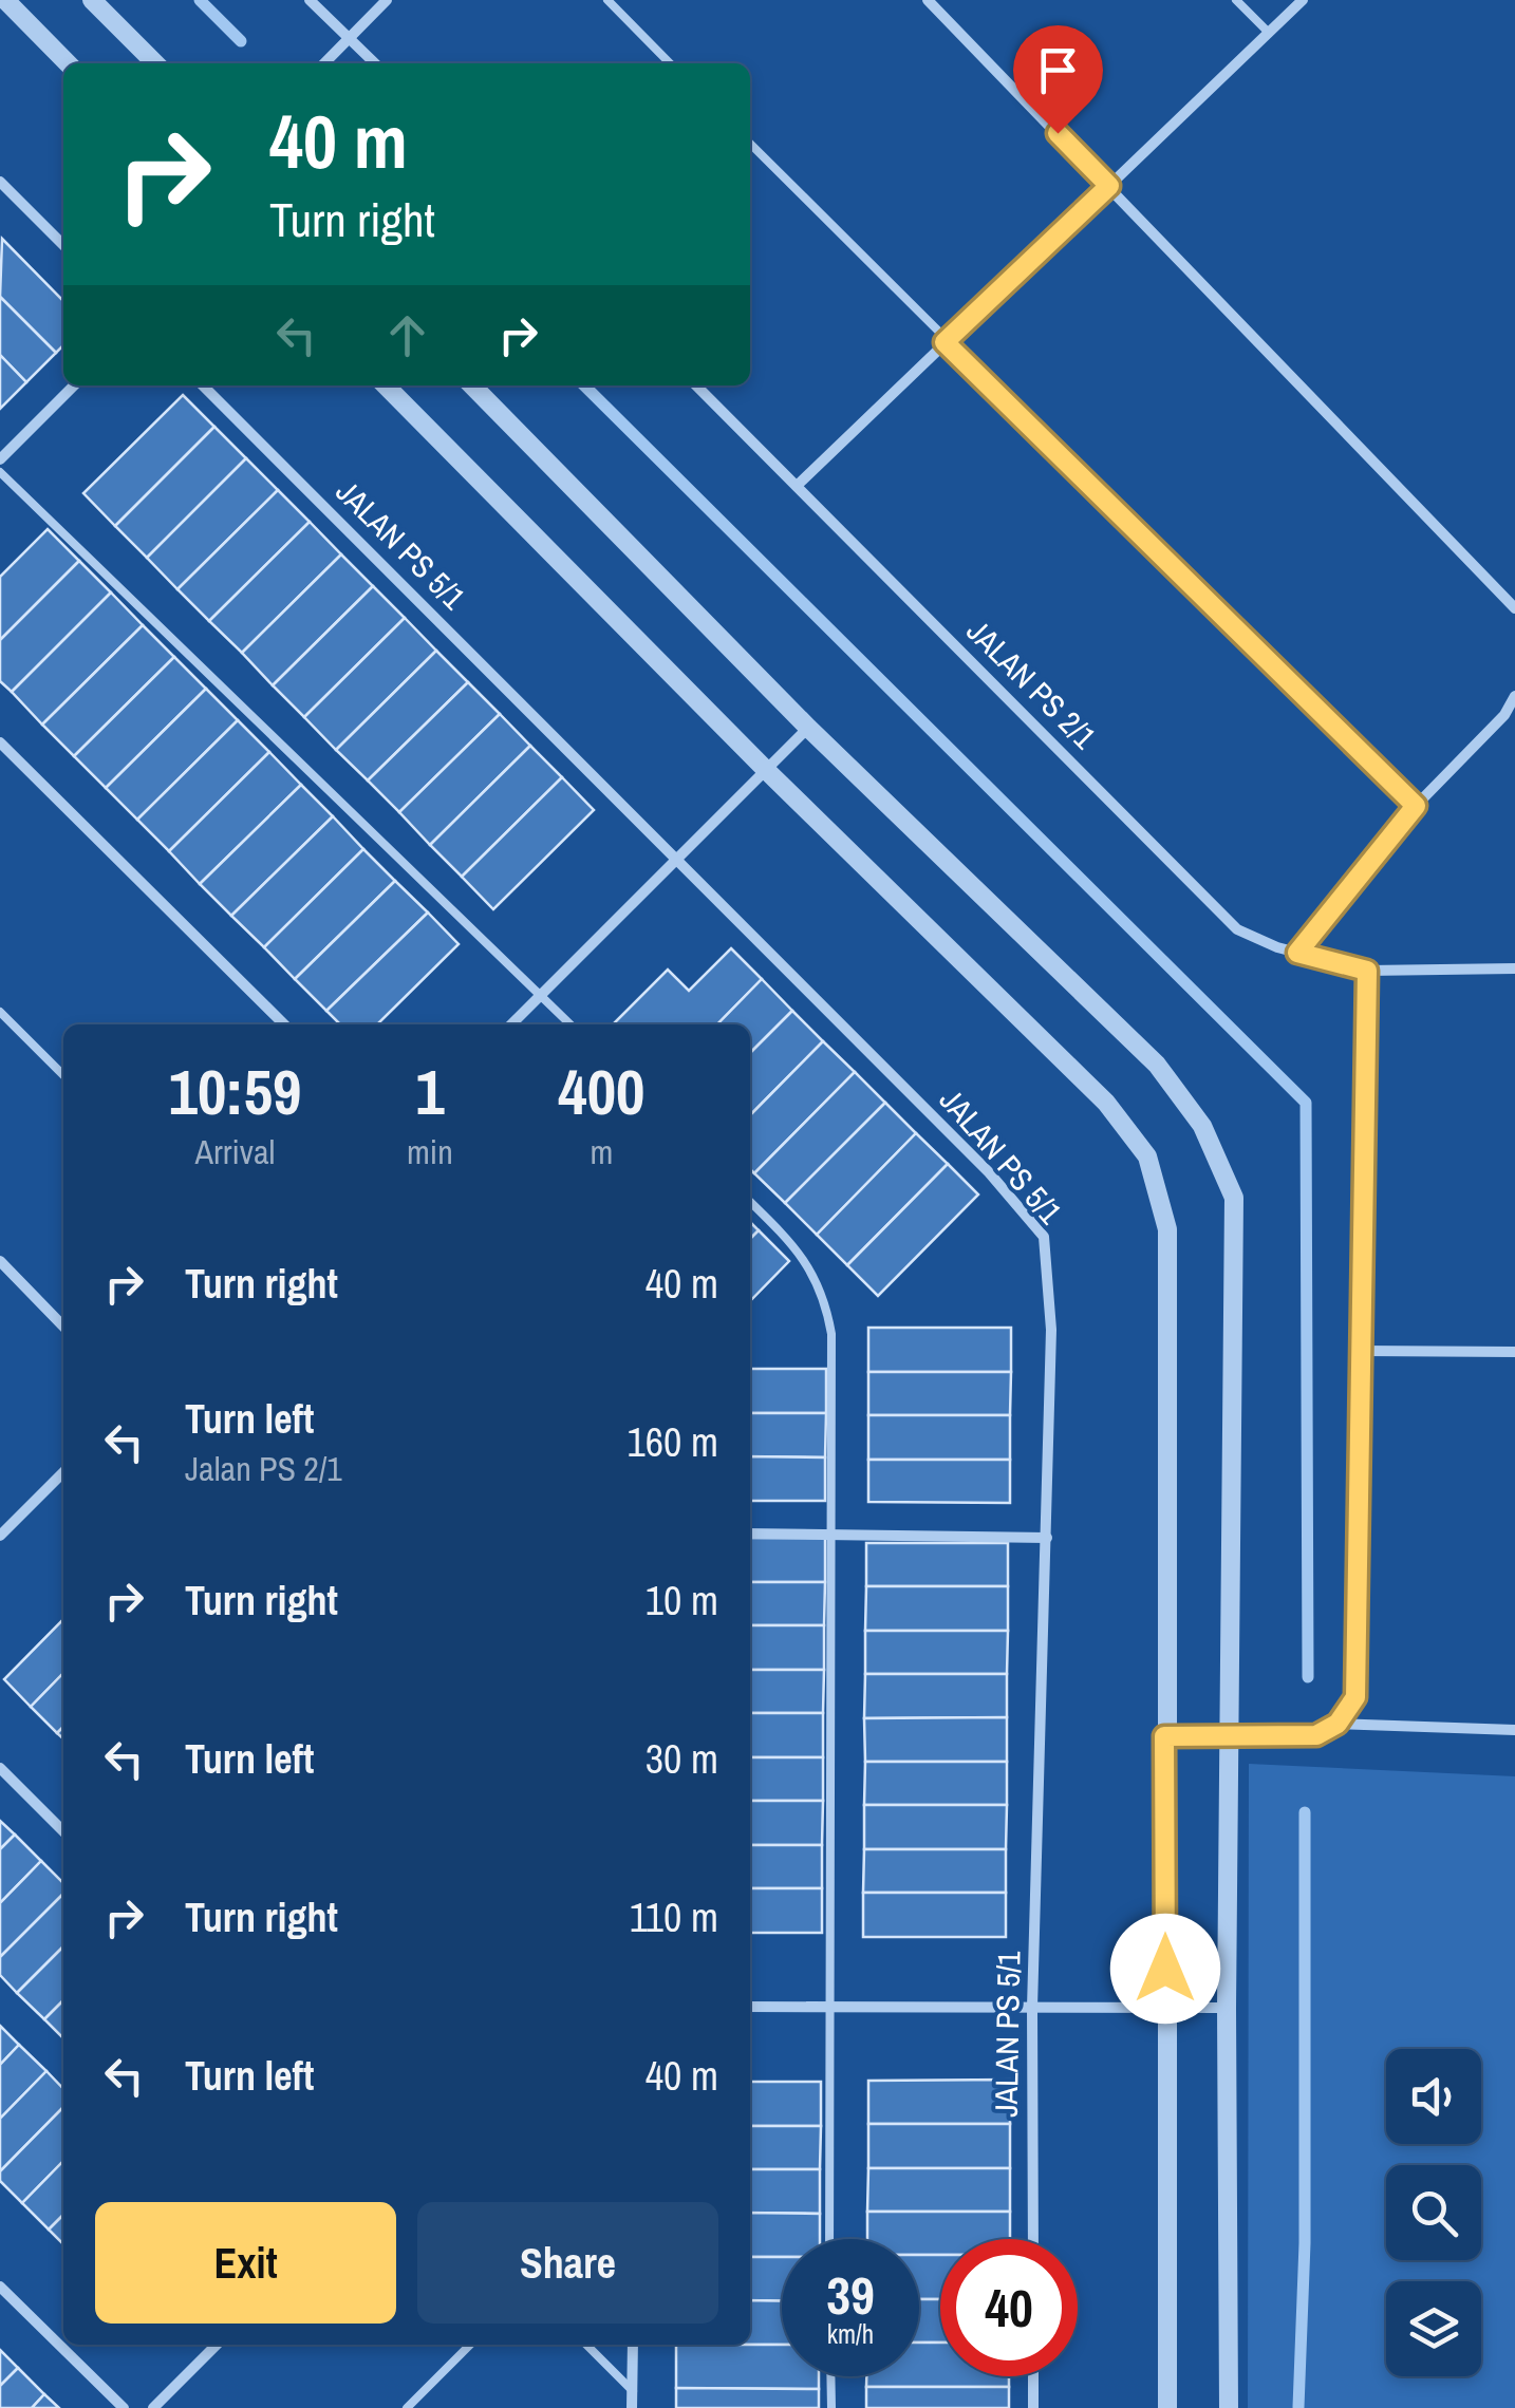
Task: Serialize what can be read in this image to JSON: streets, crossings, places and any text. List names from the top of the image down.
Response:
{
  "streets": {
    "street": ["JALAN PS 5/1", "JALAN PS 2/1"]
  },
  "page": {
    "turn": ["40 m", "Turn right"],
    "eta": [
      "10:59",
      "Arrival",
      "1",
      "min",
      "400",
      "m"
    ],
    "list": [
      {
        "name": "Turn right",
        "value": "40 m"
      },
      {
        "name": "Turn left",
        "note": "Jalan PS 2/1",
        "value": "160 m"
      },
      {
        "name": "Turn right",
        "value": "10 m"
      },
      {
        "name": "Turn left",
        "value": "30 m"
      },
      {
        "name": "Turn right",
        "value": "110 m"
      },
      {
        "name": "Turn left",
        "value": "40 m"
      }
    ],
    "buttons": ["Exit", "Share"],
    "speed": "39 km/h",
    "limit": "40"
  }
}
